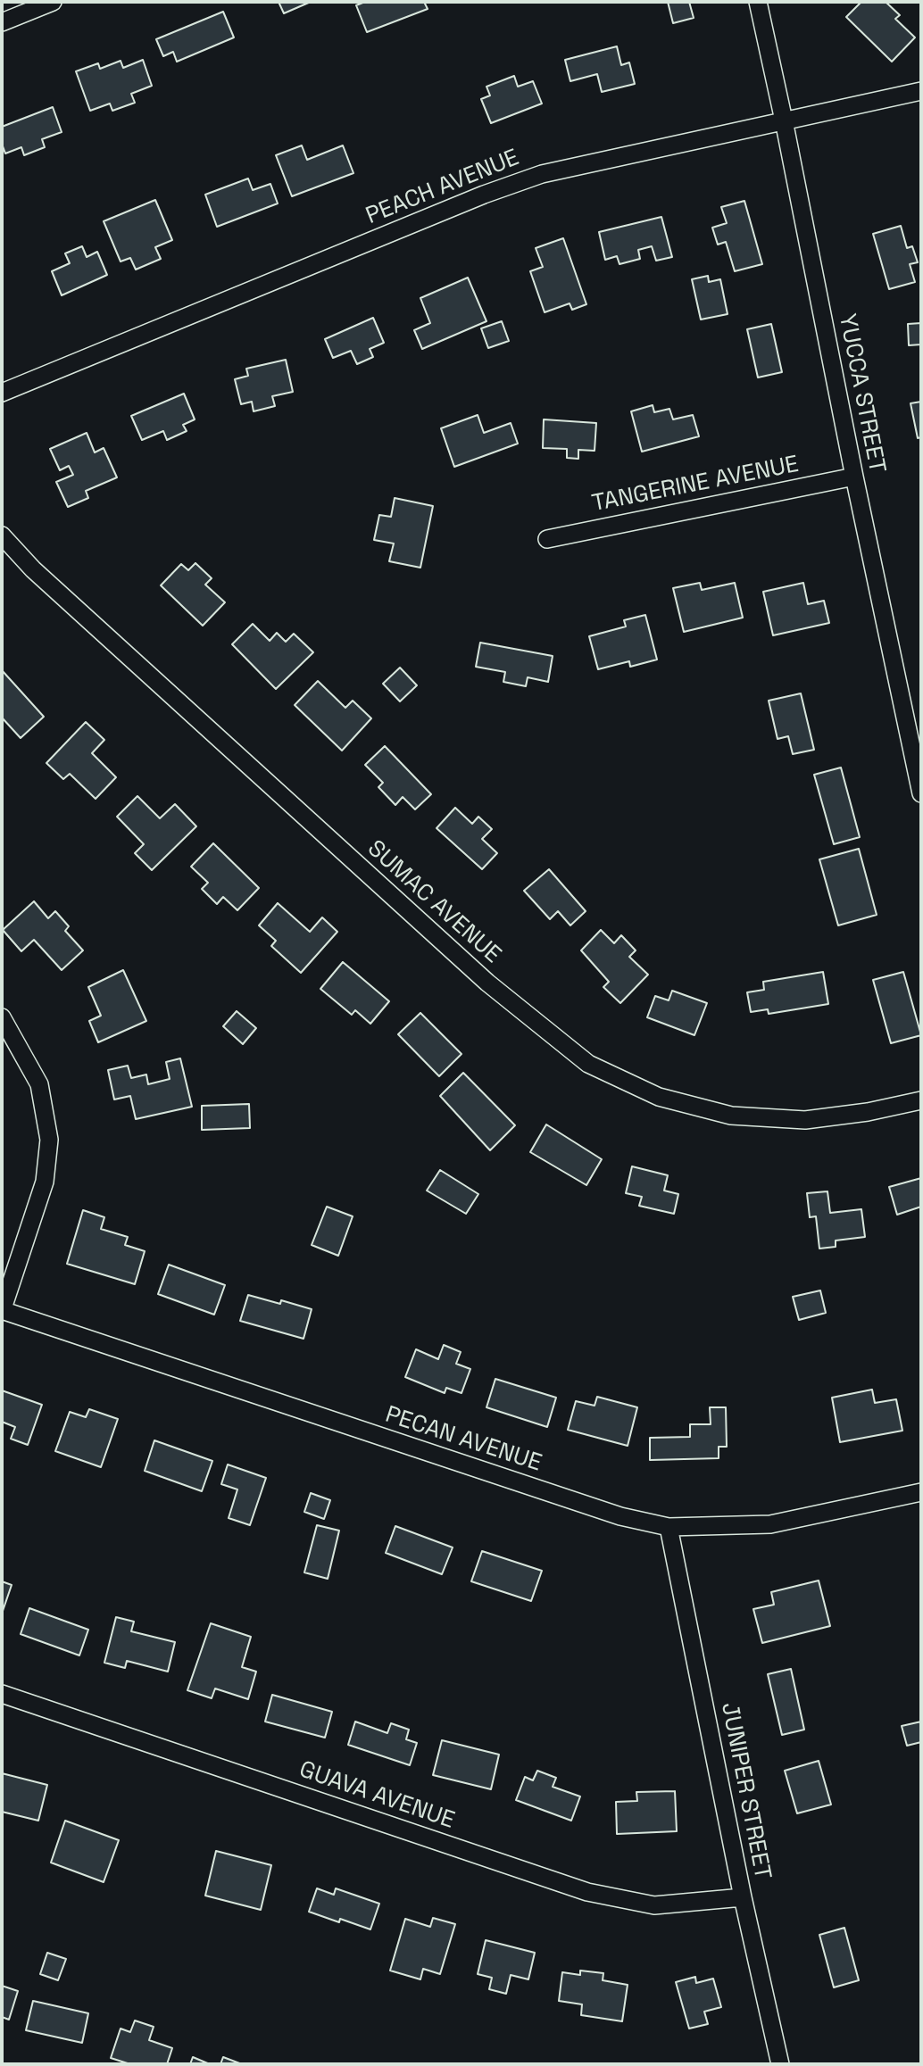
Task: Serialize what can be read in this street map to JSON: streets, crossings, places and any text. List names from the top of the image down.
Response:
{
  "streets": {
    "street": [
      "PEACH AVENUE",
      "YUCCA STREET",
      "TANGERINE AVENUE",
      "SUMAC AVENUE",
      "PECAN AVENUE",
      "JUNIPER STREET",
      "GUAVA AVENUE"
    ]
  },
  "crossings": [
    ["PEACH AVENUE", "YUCCA STREET"],
    ["YUCCA STREET", "TANGERINE AVENUE"],
    ["PECAN AVENUE", "JUNIPER STREET"],
    ["JUNIPER STREET", "GUAVA AVENUE"]
  ]
}
